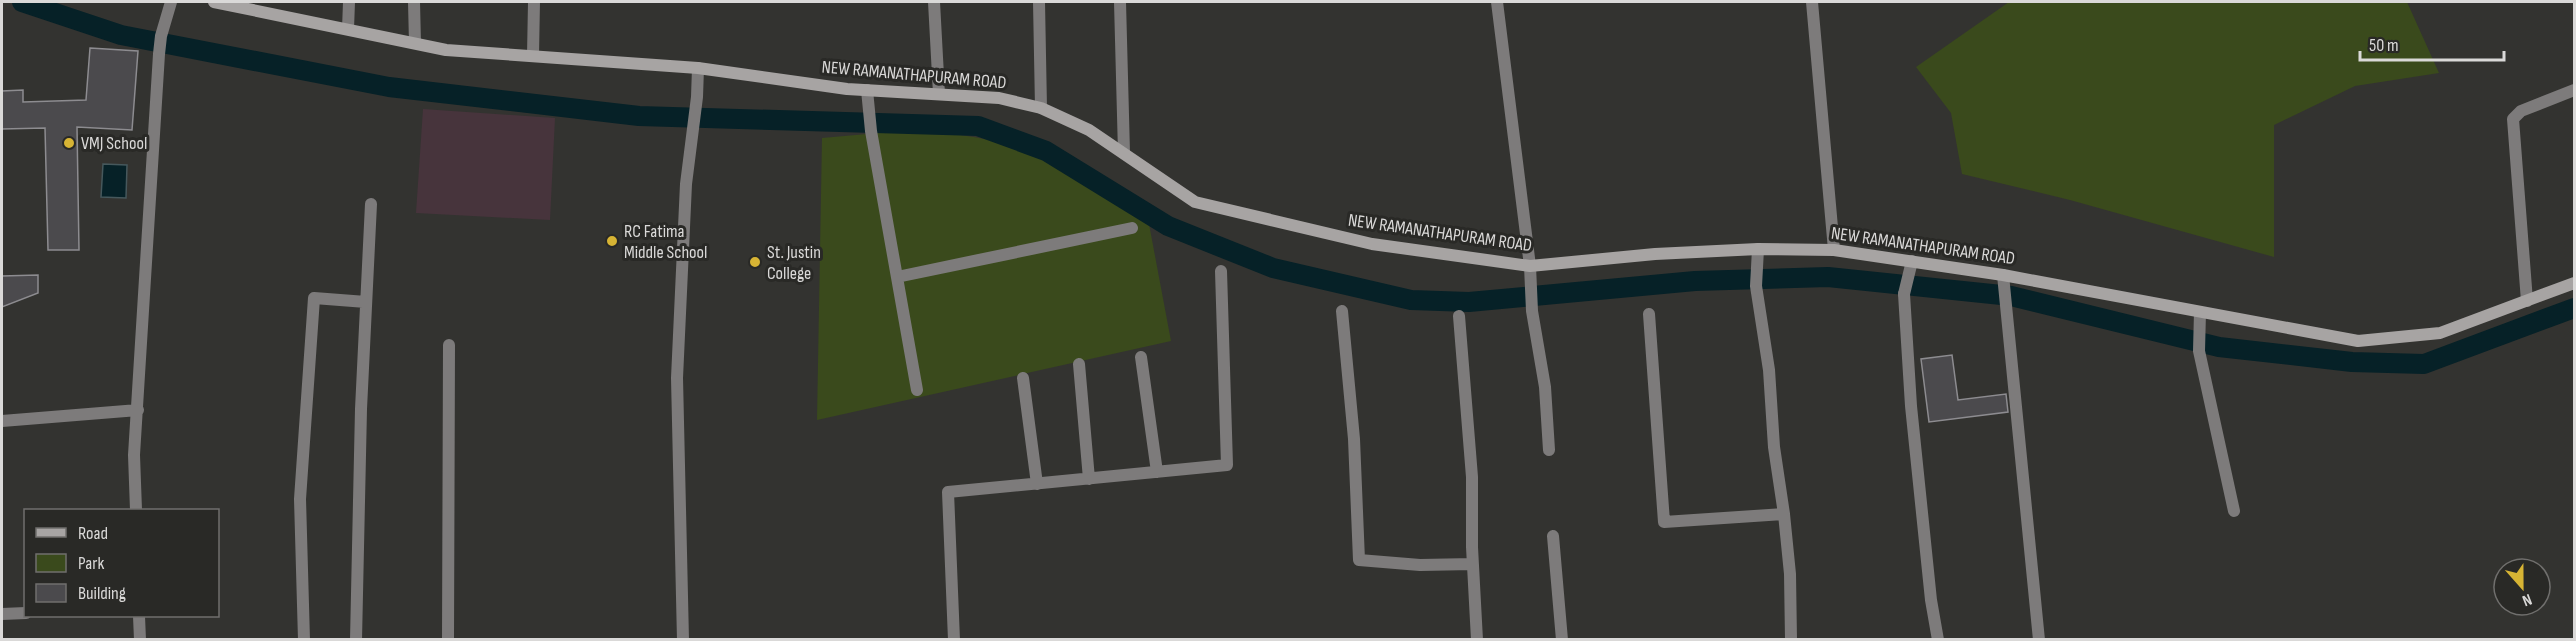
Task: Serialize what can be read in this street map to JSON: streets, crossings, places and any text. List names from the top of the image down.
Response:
{
  "streets": {
    "main road": ["NEW RAMANATHAPURAM ROAD"]
  },
  "places": ["VMJ School", "RC Fatima Middle School", "St. Justin College"],
  "legend": ["Road", "Park", "Building"],
  "scale_bar": "50 m",
  "north": "bottom"
}
